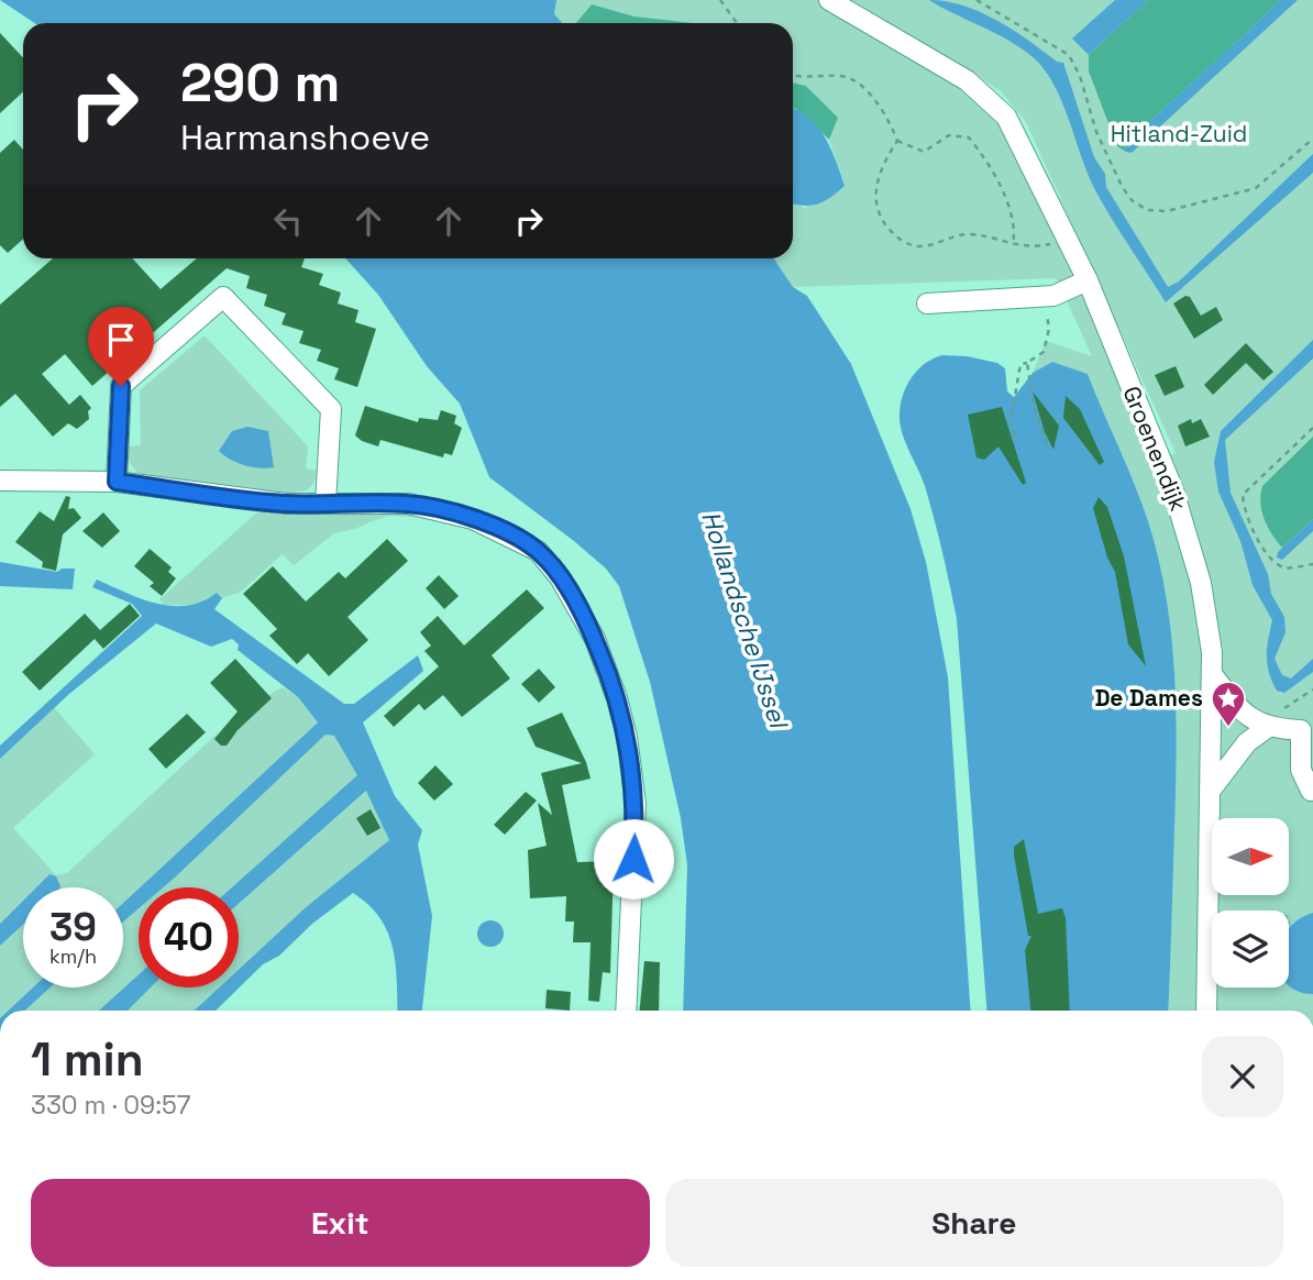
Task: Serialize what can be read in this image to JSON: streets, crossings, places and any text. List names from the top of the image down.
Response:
{
  "streets": {
    "street": ["Groenendijk"]
  },
  "water": ["Hollandsche IJssel"],
  "parks": ["Hitland-Zuid"],
  "places": {
    "place": ["De Dames"]
  },
  "north": "right",
  "page": {
    "turn": ["290 m", "Harmanshoeve"],
    "speed": "39 km/h",
    "limit": "40",
    "heading": ["1 min", "330 m · 09:57"],
    "buttons": ["Exit", "Share"]
  }
}
